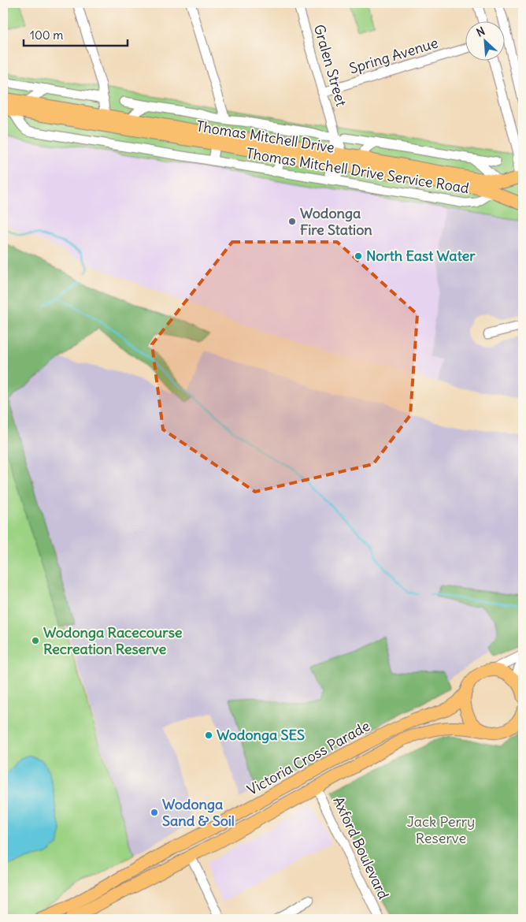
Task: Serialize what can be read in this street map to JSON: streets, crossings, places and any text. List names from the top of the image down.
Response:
{
  "streets": {
    "main road": ["Thomas Mitchell Drive", "Victoria Cross Parade"],
    "street": [
      "Spring Avenue",
      "Gralen Street",
      "Thomas Mitchell Drive Service Road",
      "Axford Boulevard"
    ]
  },
  "crossings": [
    ["Spring Avenue", "Gralen Street"],
    ["Gralen Street", "Thomas Mitchell Drive"],
    ["Gralen Street", "Thomas Mitchell Drive Service Road"],
    ["Thomas Mitchell Drive", "Thomas Mitchell Drive Service Road"]
  ],
  "parks": ["Jack Perry Reserve"],
  "places": [
    "Wodonga Fire Station",
    "North East Water",
    "Wodonga Racecourse Recreation Reserve",
    "Wodonga SES",
    "Wodonga Sand & Soil"
  ],
  "scale_bar": "100 m",
  "north": "top left"
}
